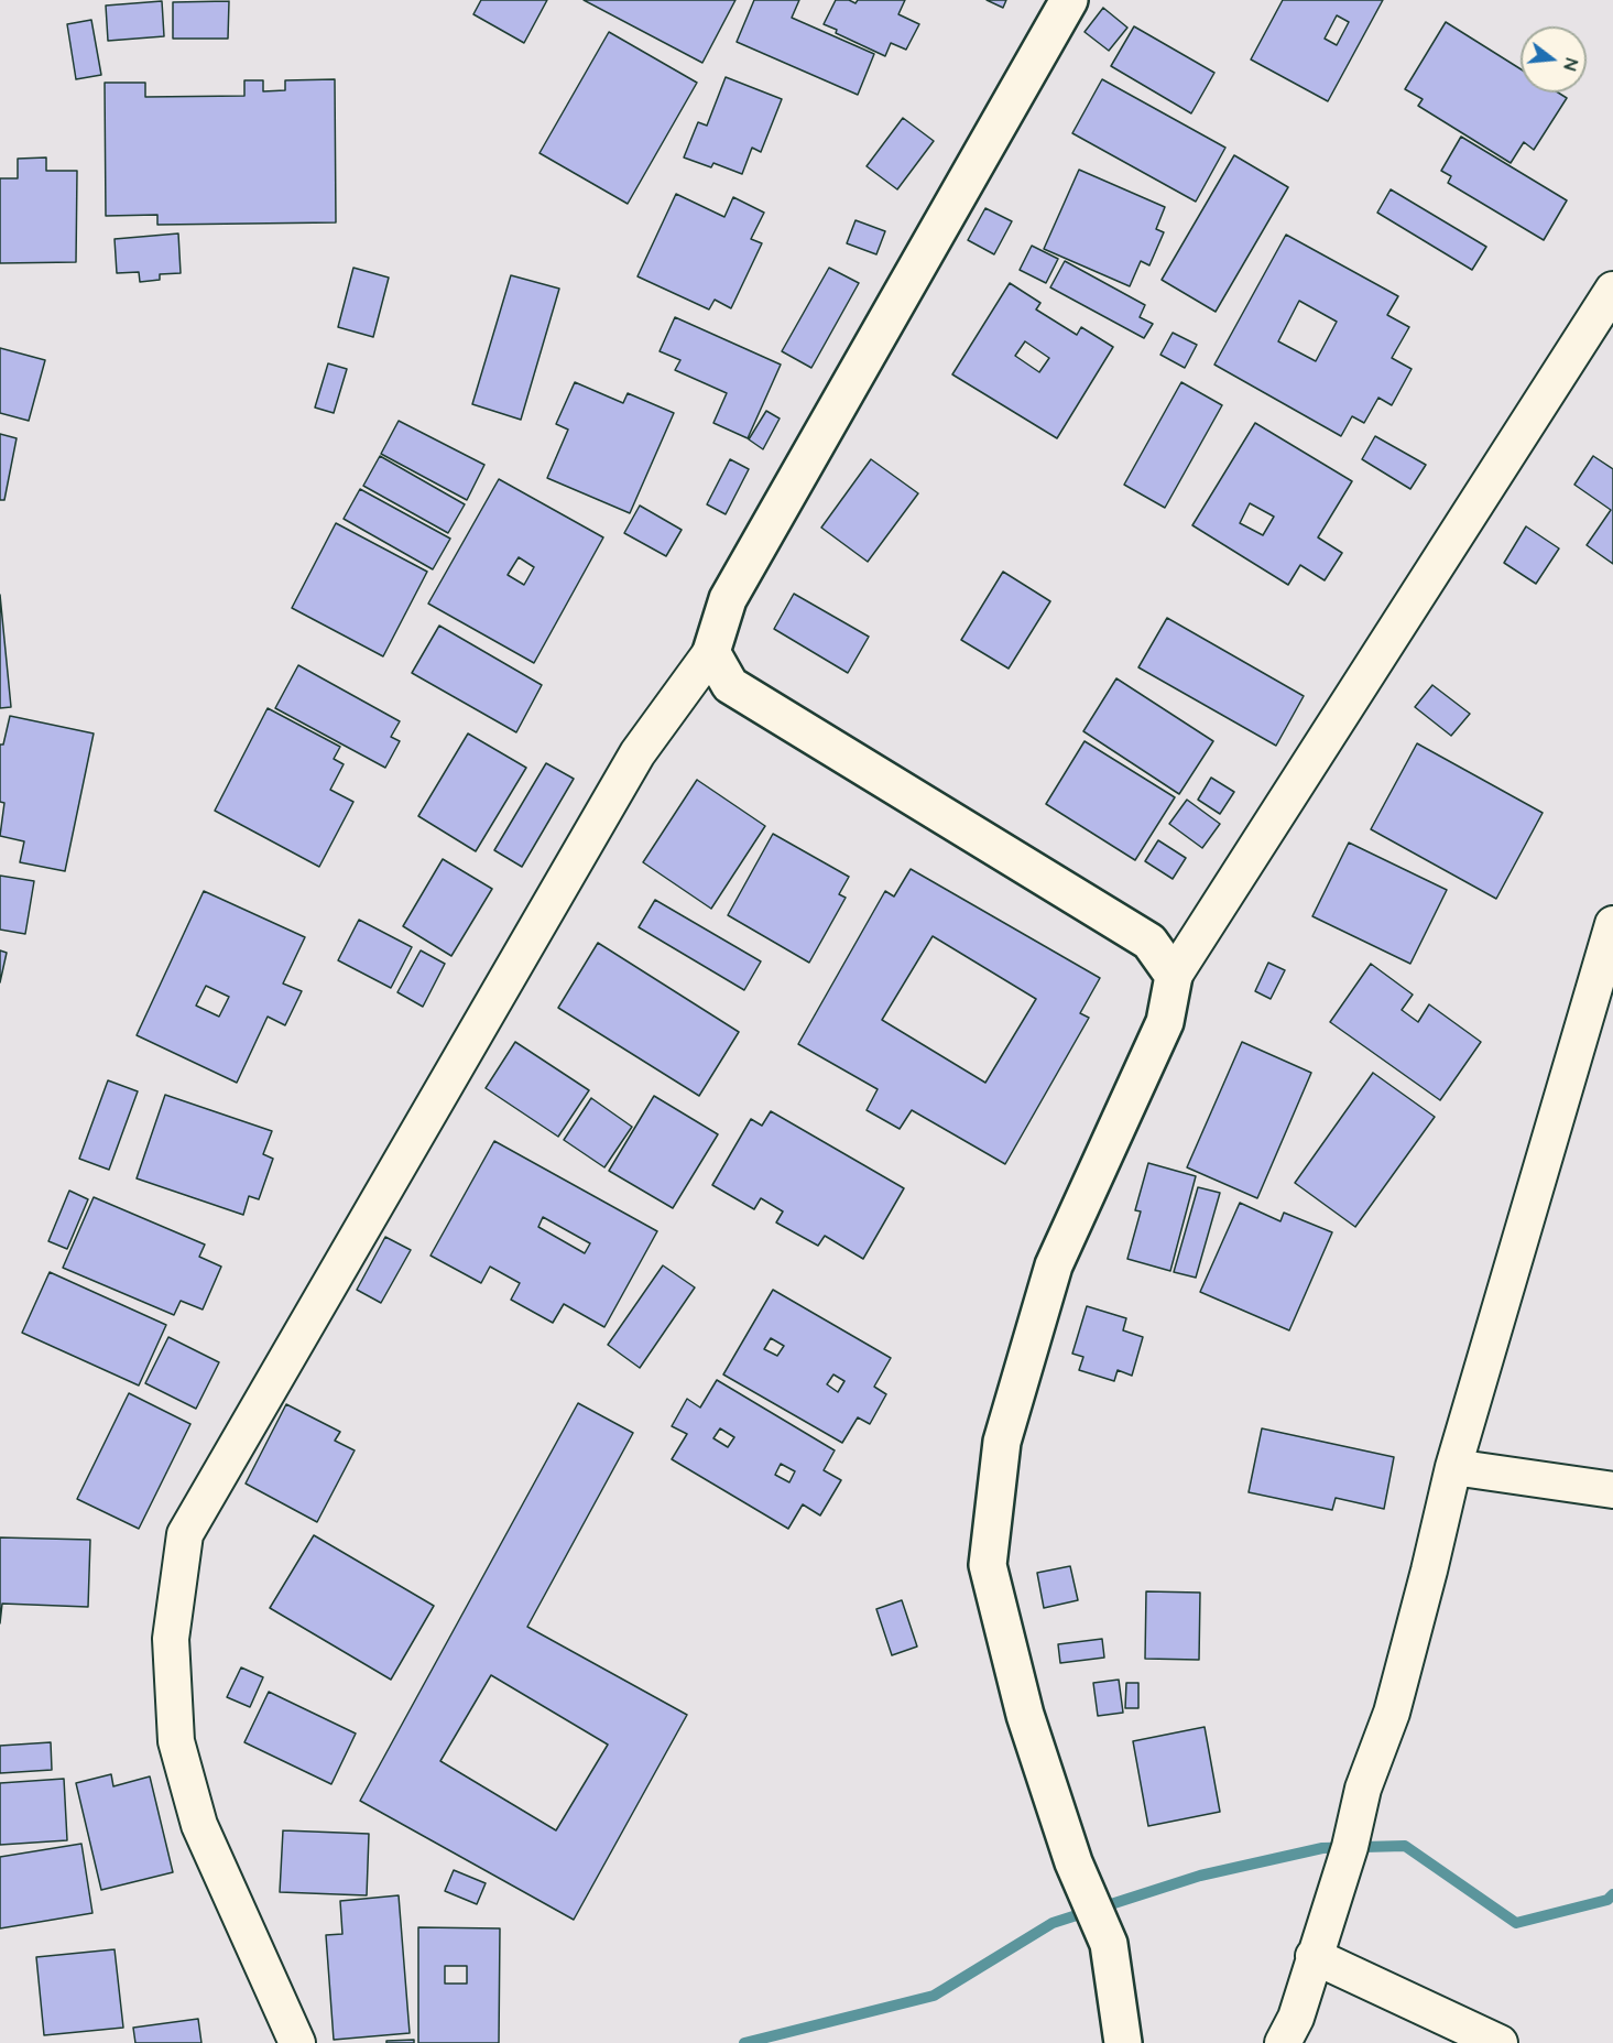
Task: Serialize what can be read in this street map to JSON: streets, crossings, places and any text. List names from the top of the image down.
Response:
{
  "north": "right"
}
